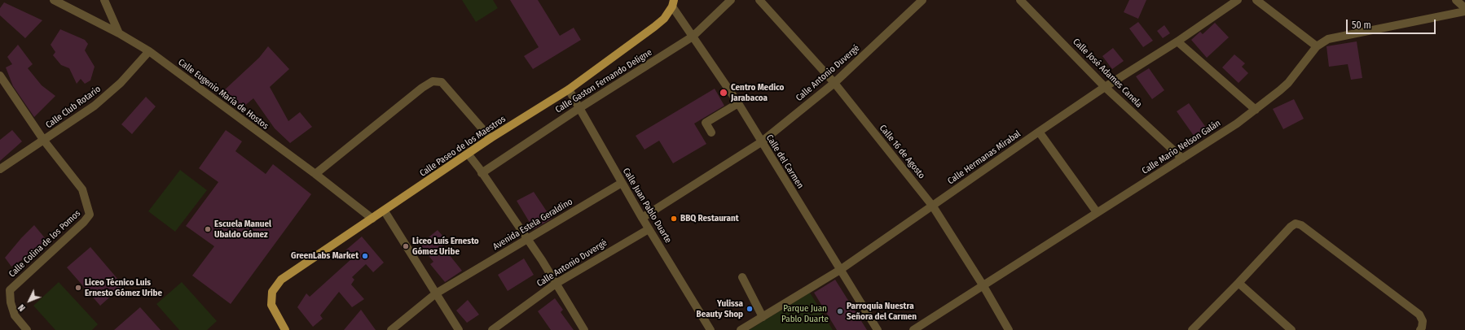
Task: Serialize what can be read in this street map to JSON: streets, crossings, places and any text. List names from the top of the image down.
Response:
{
  "streets": {
    "main road": ["Calle Paseo de los Maestros"],
    "street": [
      "Calle Antonio Duvergé",
      "Calle José Adames Canela",
      "Calle Gaston Fernando Deligne",
      "Calle Eugenio María de Hostos",
      "Calle Club Rotario",
      "Calle Mario Nelson Galán",
      "Calle 16 de Agosto",
      "Calle Hermanas Mirabal",
      "Calle del Carmen",
      "Calle Juan Pablo Duarte",
      "Avenida Estela Geraldino",
      "Calle Colina de los Pomos"
    ]
  },
  "crossings": [
    ["Calle Antonio Duvergé", "Calle 16 de Agosto"],
    ["Calle Antonio Duvergé", "Calle del Carmen"],
    ["Calle Antonio Duvergé", "Calle Juan Pablo Duarte"],
    ["Calle José Adames Canela", "Calle Mario Nelson Galán"],
    ["Calle José Adames Canela", "Calle Hermanas Mirabal"],
    ["Calle Gaston Fernando Deligne", "Calle del Carmen"],
    ["Calle Gaston Fernando Deligne", "Calle Juan Pablo Duarte"],
    ["Calle Eugenio María de Hostos", "Calle Club Rotario"],
    ["Calle Eugenio María de Hostos", "Calle Paseo de los Maestros"],
    ["Calle Club Rotario", "Calle Colina de los Pomos"],
    ["Calle Paseo de los Maestros", "Calle del Carmen"],
    ["Calle Paseo de los Maestros", "Calle Juan Pablo Duarte"],
    ["Calle Mario Nelson Galán", "Calle 16 de Agosto"],
    ["Calle 16 de Agosto", "Calle Hermanas Mirabal"],
    ["Calle Hermanas Mirabal", "Calle del Carmen"],
    ["Calle Juan Pablo Duarte", "Avenida Estela Geraldino"]
  ],
  "parks": ["Parque Juan Pablo Duarte"],
  "places": [
    "Centro Medico Jarabacoa",
    "BBQ Restaurant",
    "Escuela Manuel Ubaldo Gómez",
    "Liceo Luís Ernesto Gómez Uribe",
    "GreenLabs Market",
    "Liceo Técnico Luis Ernesto Gómez Uribe",
    "Yulissa Beauty Shop",
    "Parroquia Nuestra Señora del Carmen"
  ],
  "scale_bar": "50 m",
  "north": "bottom left"
}
